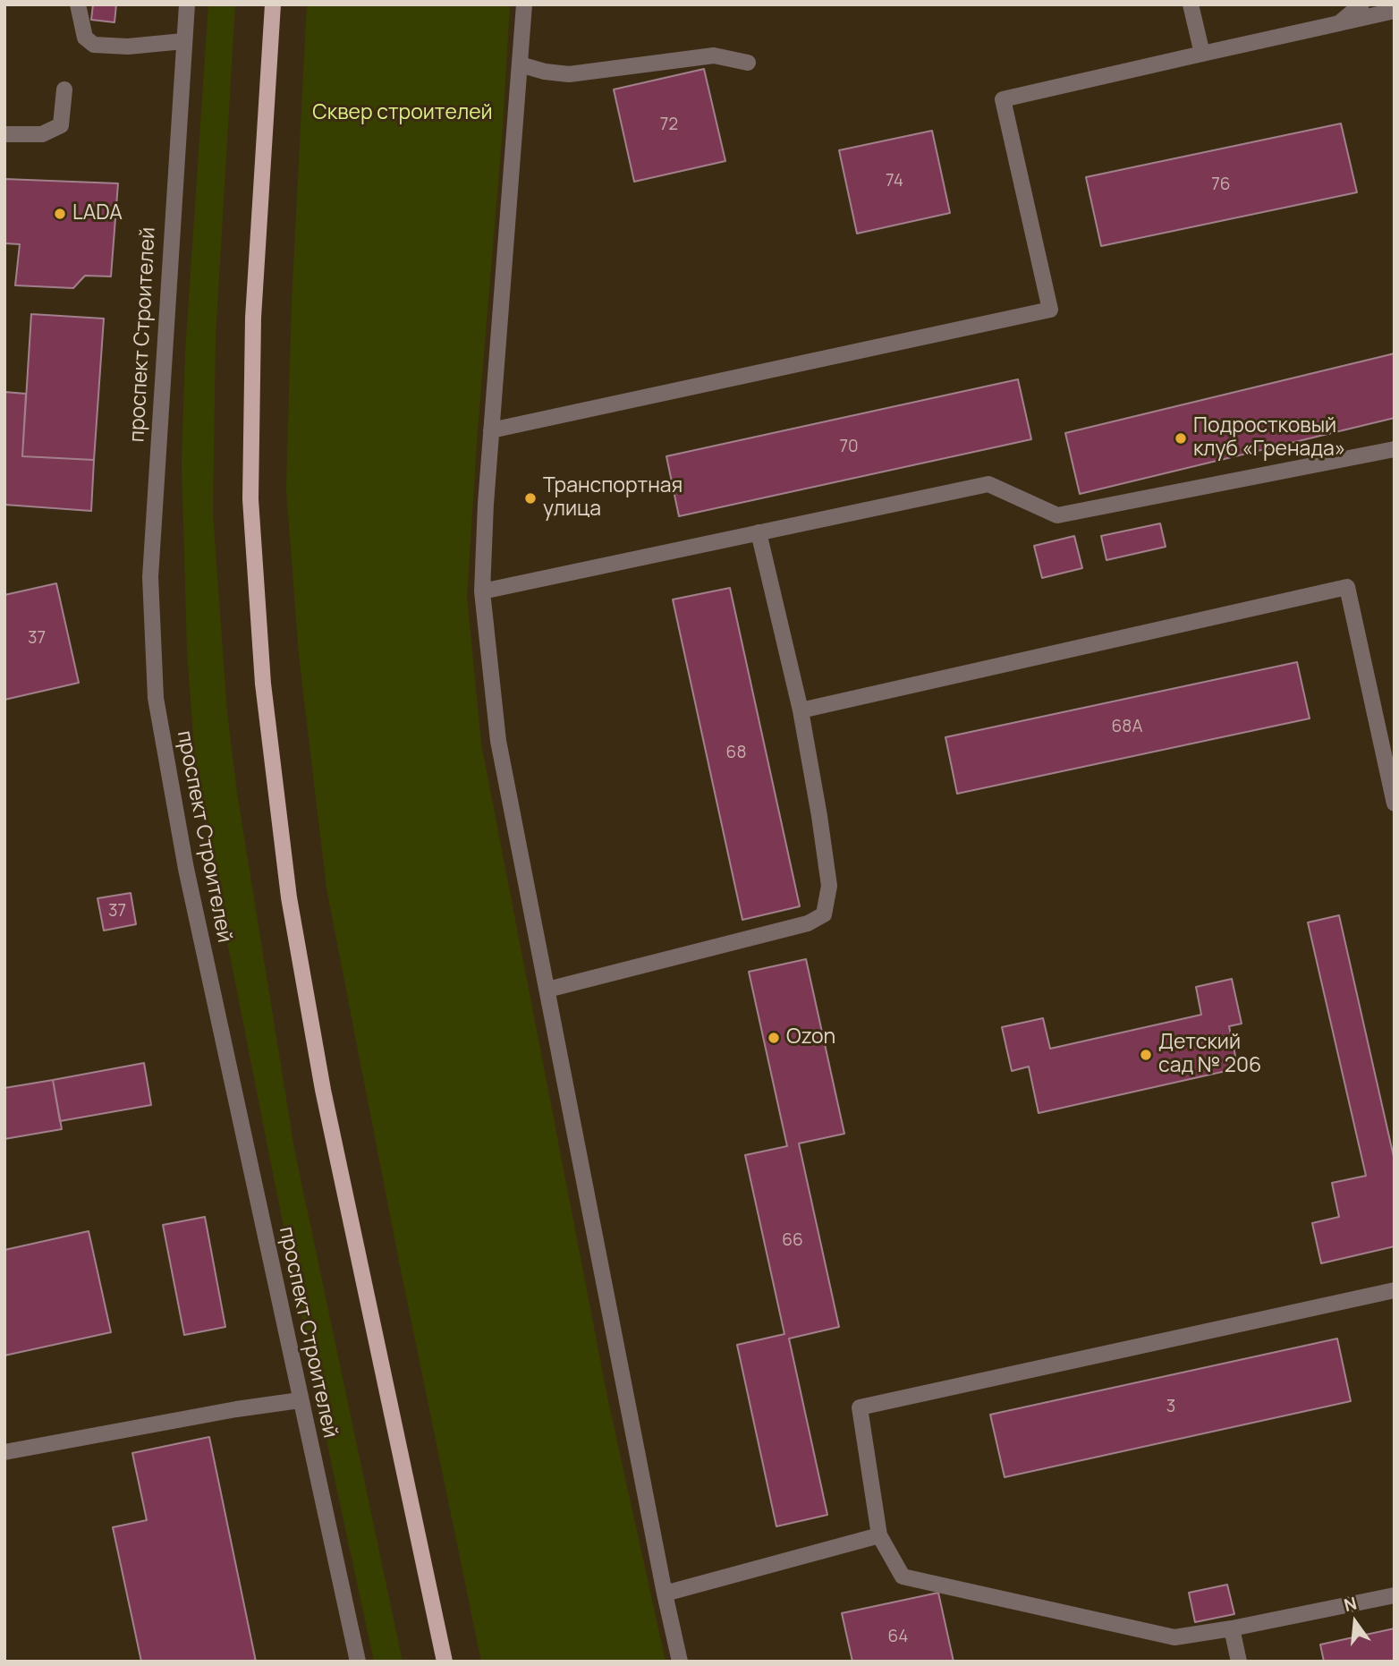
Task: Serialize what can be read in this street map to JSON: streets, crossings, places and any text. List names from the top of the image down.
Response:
{
  "streets": {
    "street": ["проспект Строителей"]
  },
  "parks": ["Cквер cтроителей"],
  "places": [
    "LADA",
    "Подростковый клуб «Гренада»",
    "Транспортная улица",
    "Ozon",
    "Детский сад № 206"
  ],
  "house_numbers": [
    "72",
    "74",
    "76",
    "70",
    "37",
    "68А",
    "68",
    "37",
    "66",
    "3",
    "64"
  ],
  "north": "top"
}
